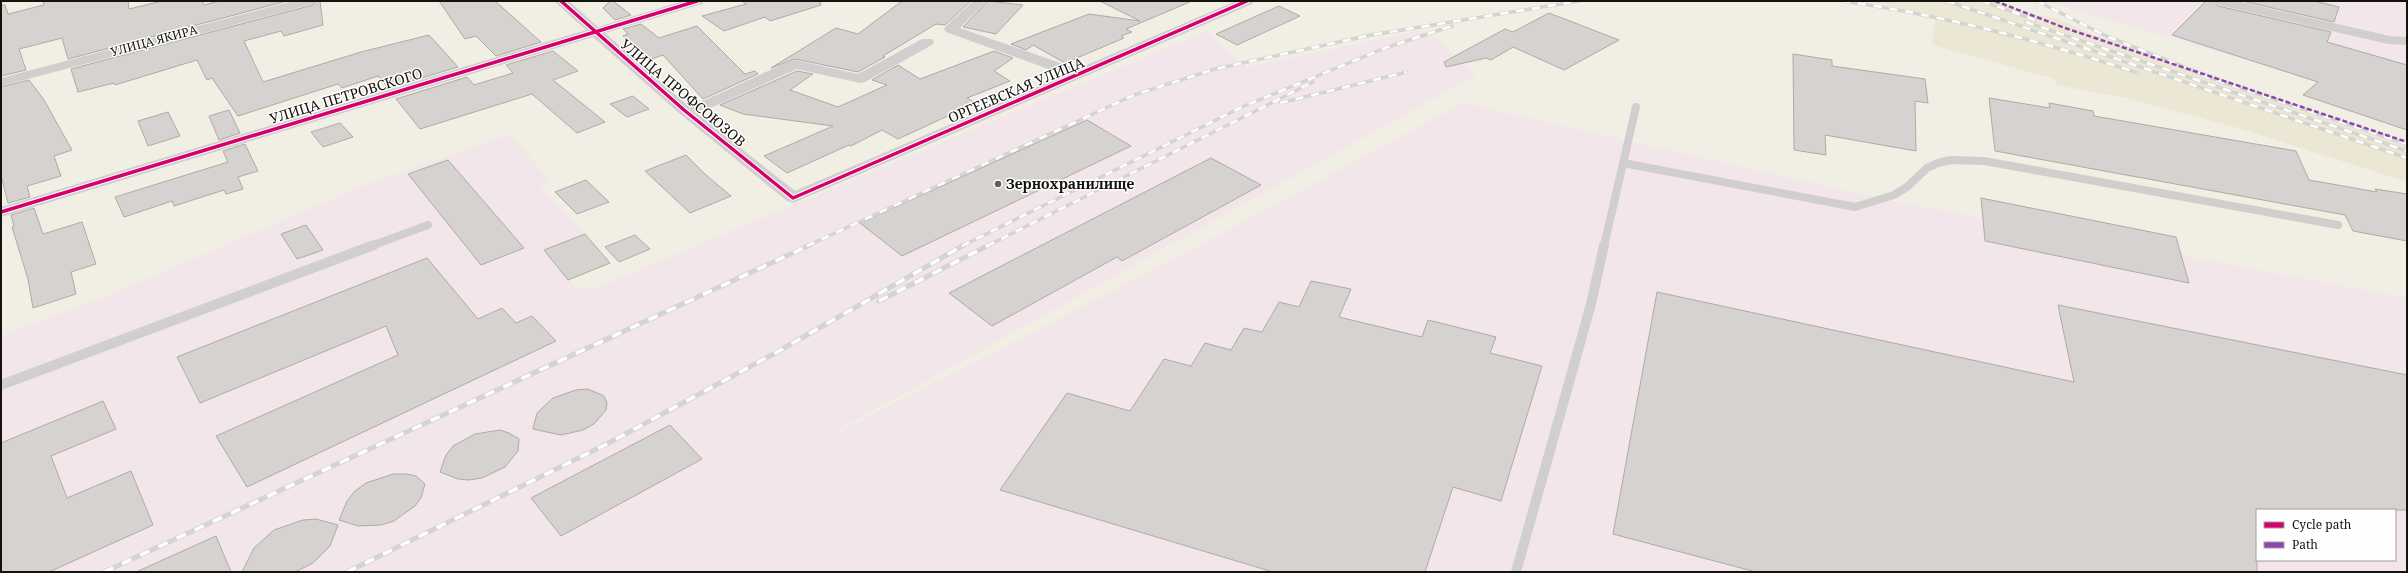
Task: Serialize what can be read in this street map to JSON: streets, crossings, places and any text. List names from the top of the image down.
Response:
{
  "streets": {
    "street": [
      "УЛИЦА ЯКИРА",
      "ОРГЕЕВСКАЯ УЛИЦА",
      "УЛИЦА ПРОФСОЮЗОВ",
      "УЛИЦА ПЕТРОВСКОГО"
    ]
  },
  "crossings": [
    ["ОРГЕЕВСКАЯ УЛИЦА", "УЛИЦА ПРОФСОЮЗОВ"],
    ["УЛИЦА ПРОФСОЮЗОВ", "УЛИЦА ПЕТРОВСКОГО"]
  ],
  "places": ["Зернохранилище"],
  "legend": ["Cycle path", "Path"]
}
